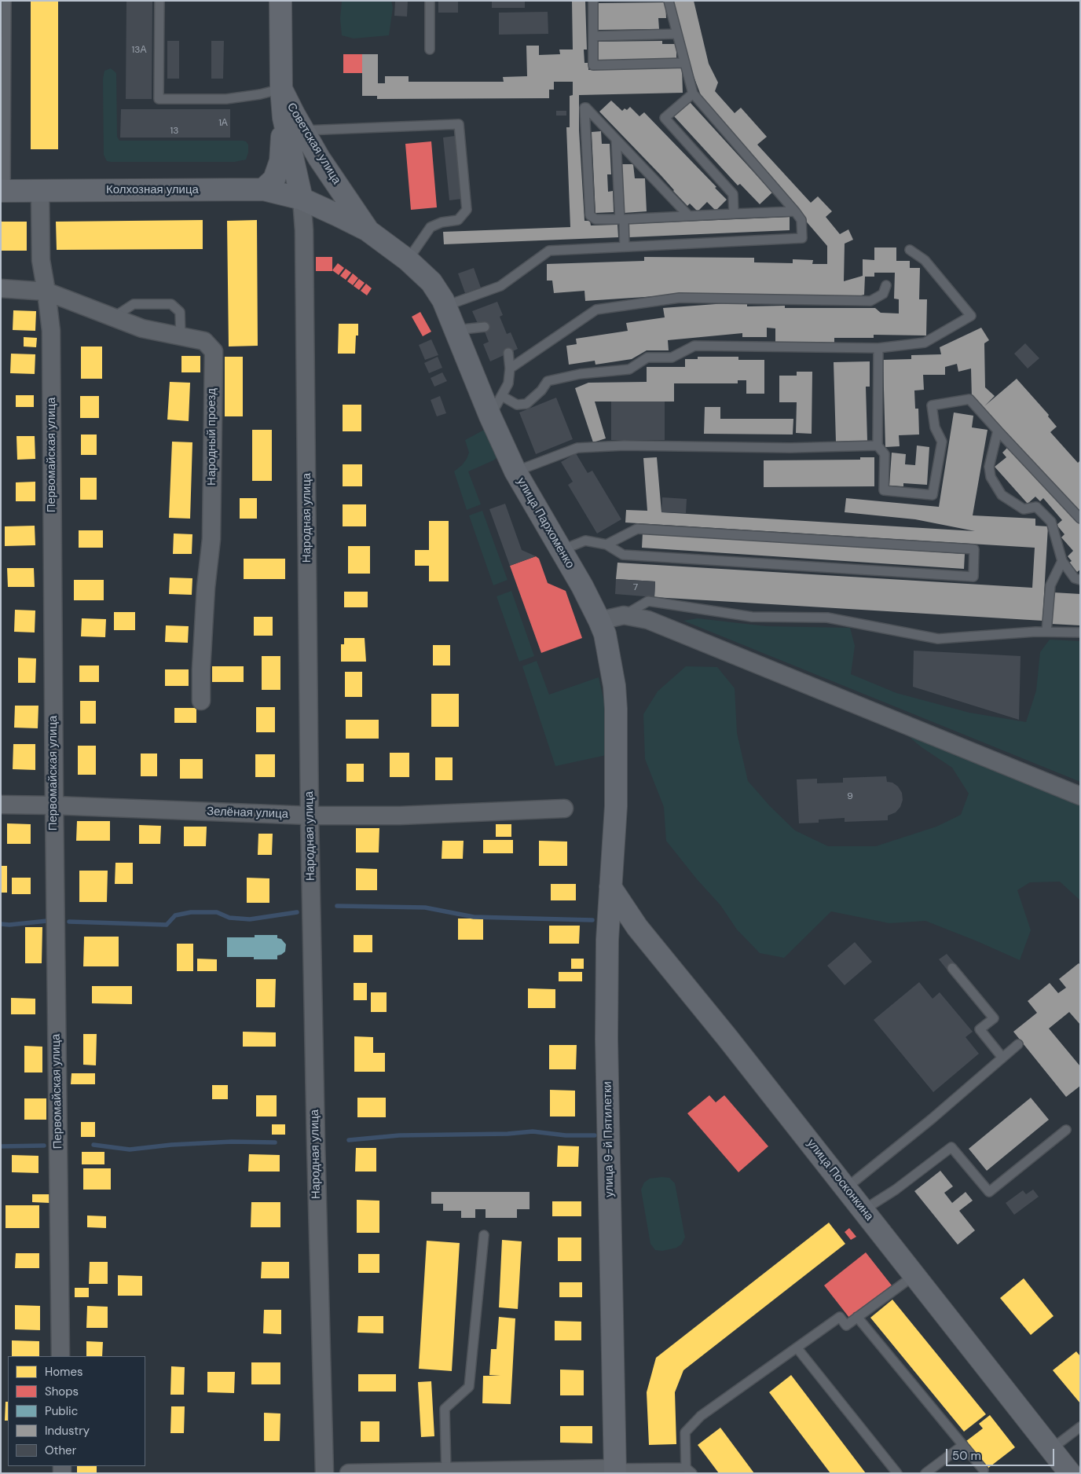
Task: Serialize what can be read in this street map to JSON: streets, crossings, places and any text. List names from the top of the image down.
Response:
{
  "streets": {
    "street": [
      "Советская улица",
      "Колхозная улица",
      "Народный проезд",
      "Первомайская улица",
      "Народная улица",
      "улица Пархоменко",
      "Зелёная улица",
      "улица 9-й Пятилетки",
      "улица Посконкина"
    ]
  },
  "crossings": [
    ["Советская улица", "улица Пархоменко"],
    ["Колхозная улица", "Первомайская улица"],
    ["Колхозная улица", "Народная улица"],
    ["Народный проезд", "Первомайская улица"],
    ["Первомайская улица", "Зелёная улица"],
    ["Народная улица", "Зелёная улица"],
    ["улица Пархоменко", "улица 9-й Пятилетки"],
    ["улица 9-й Пятилетки", "улица Посконкина"]
  ],
  "house_numbers": [
    "13А",
    "1А",
    "13",
    "7",
    "9"
  ],
  "legend": [
    "Homes",
    "Shops",
    "Public",
    "Industry",
    "Other"
  ],
  "scale_bar": "50 m"
}
